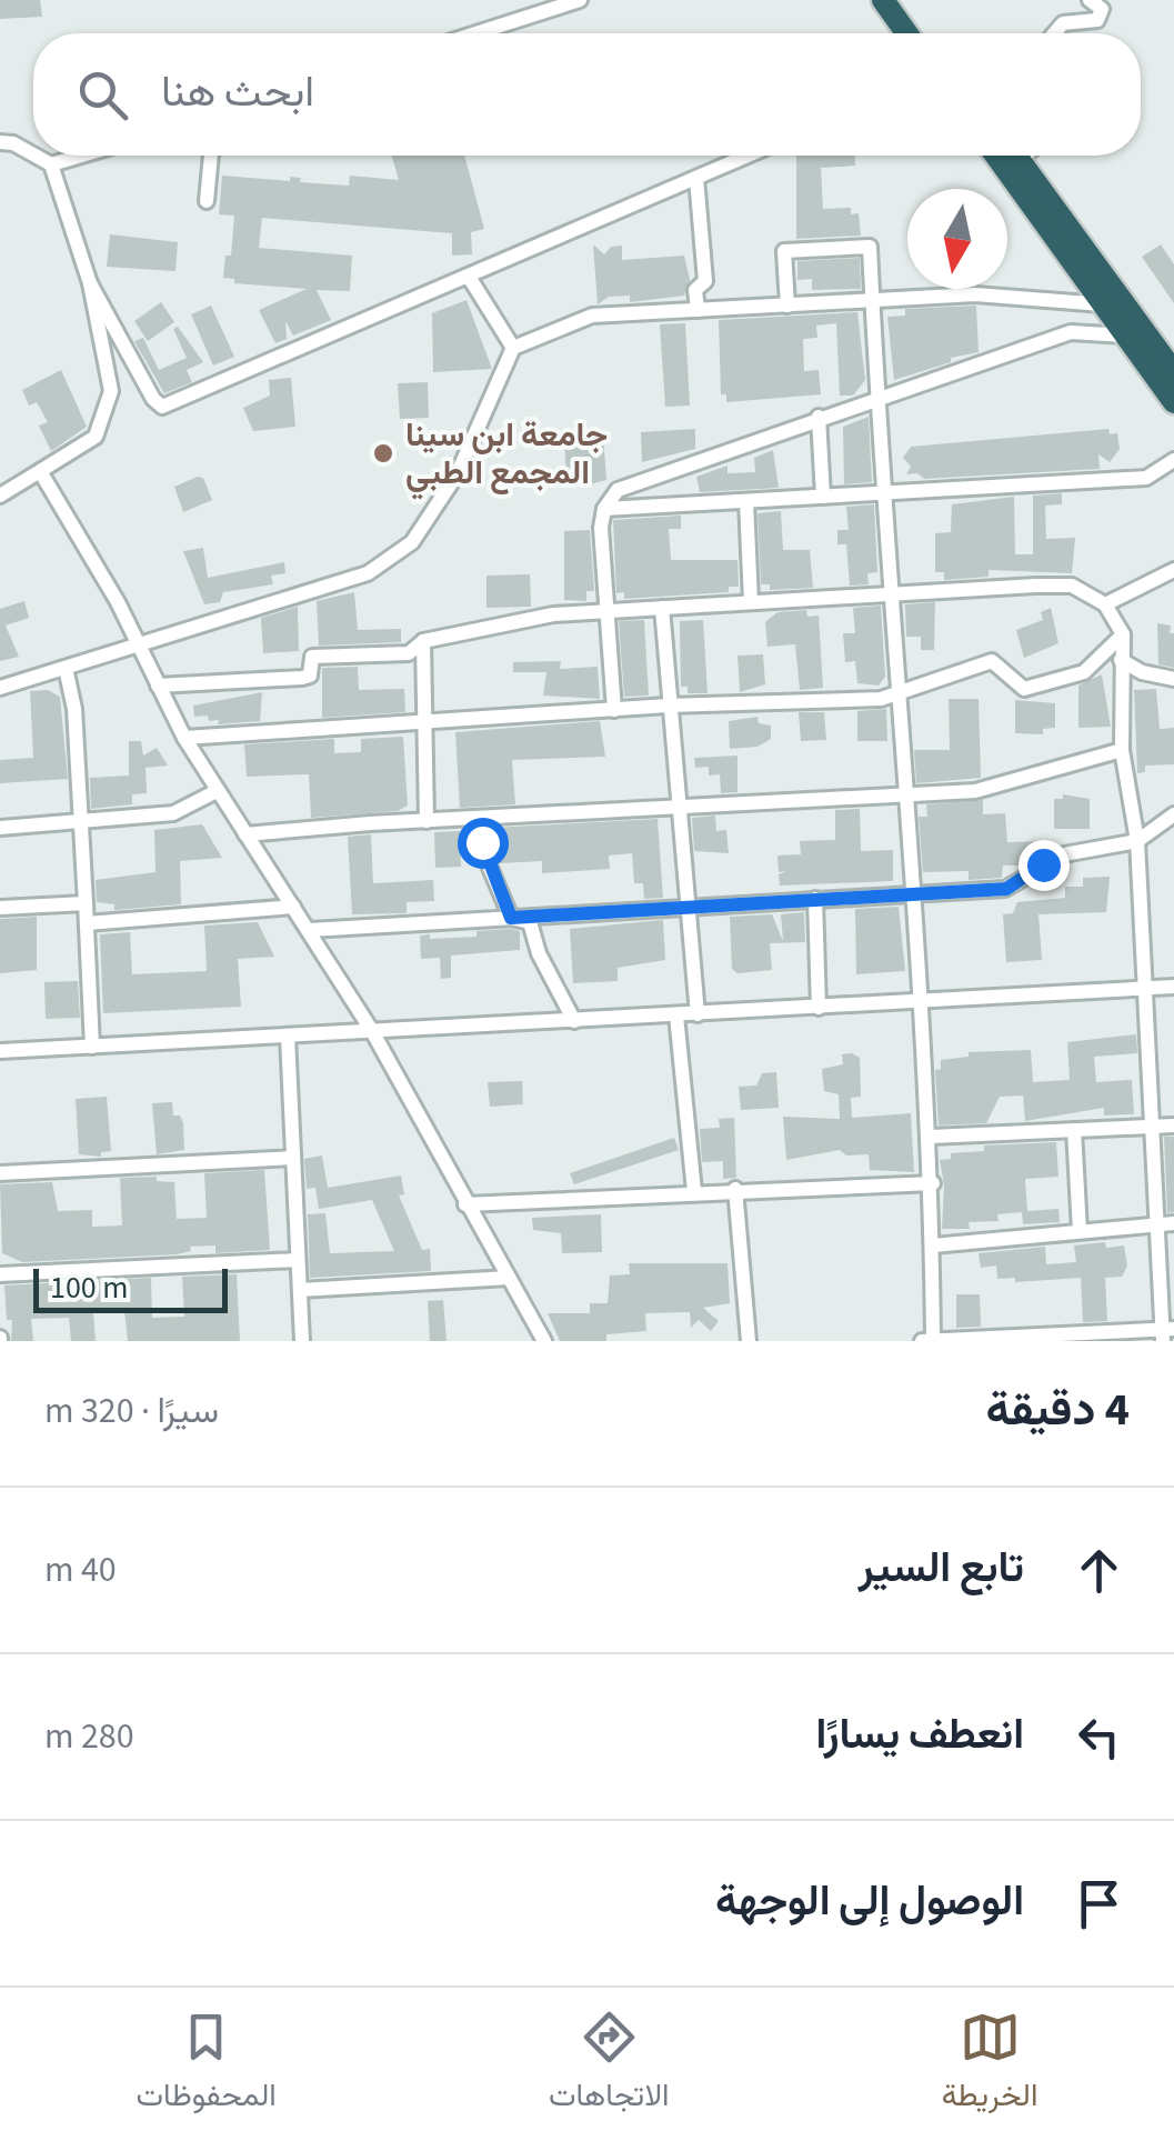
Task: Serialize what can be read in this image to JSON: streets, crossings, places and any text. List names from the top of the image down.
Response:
{
  "places": ["جامعة ابن سينا المجمع الطبي"],
  "scale_bar": "100 m",
  "north": "bottom",
  "page": {
    "search": "ابحث هنا",
    "scale": "100 m",
    "heading": ["4 دقيقة", "سيرًا · 320 m"],
    "list": [
      ["تابع السير", "40 m"],
      ["انعطف يسارًا", "280 m"],
      "الوصول إلى الوجهة"
    ],
    "nav": ["الخريطة", "الاتجاهات", "المحفوظات"]
  }
}
